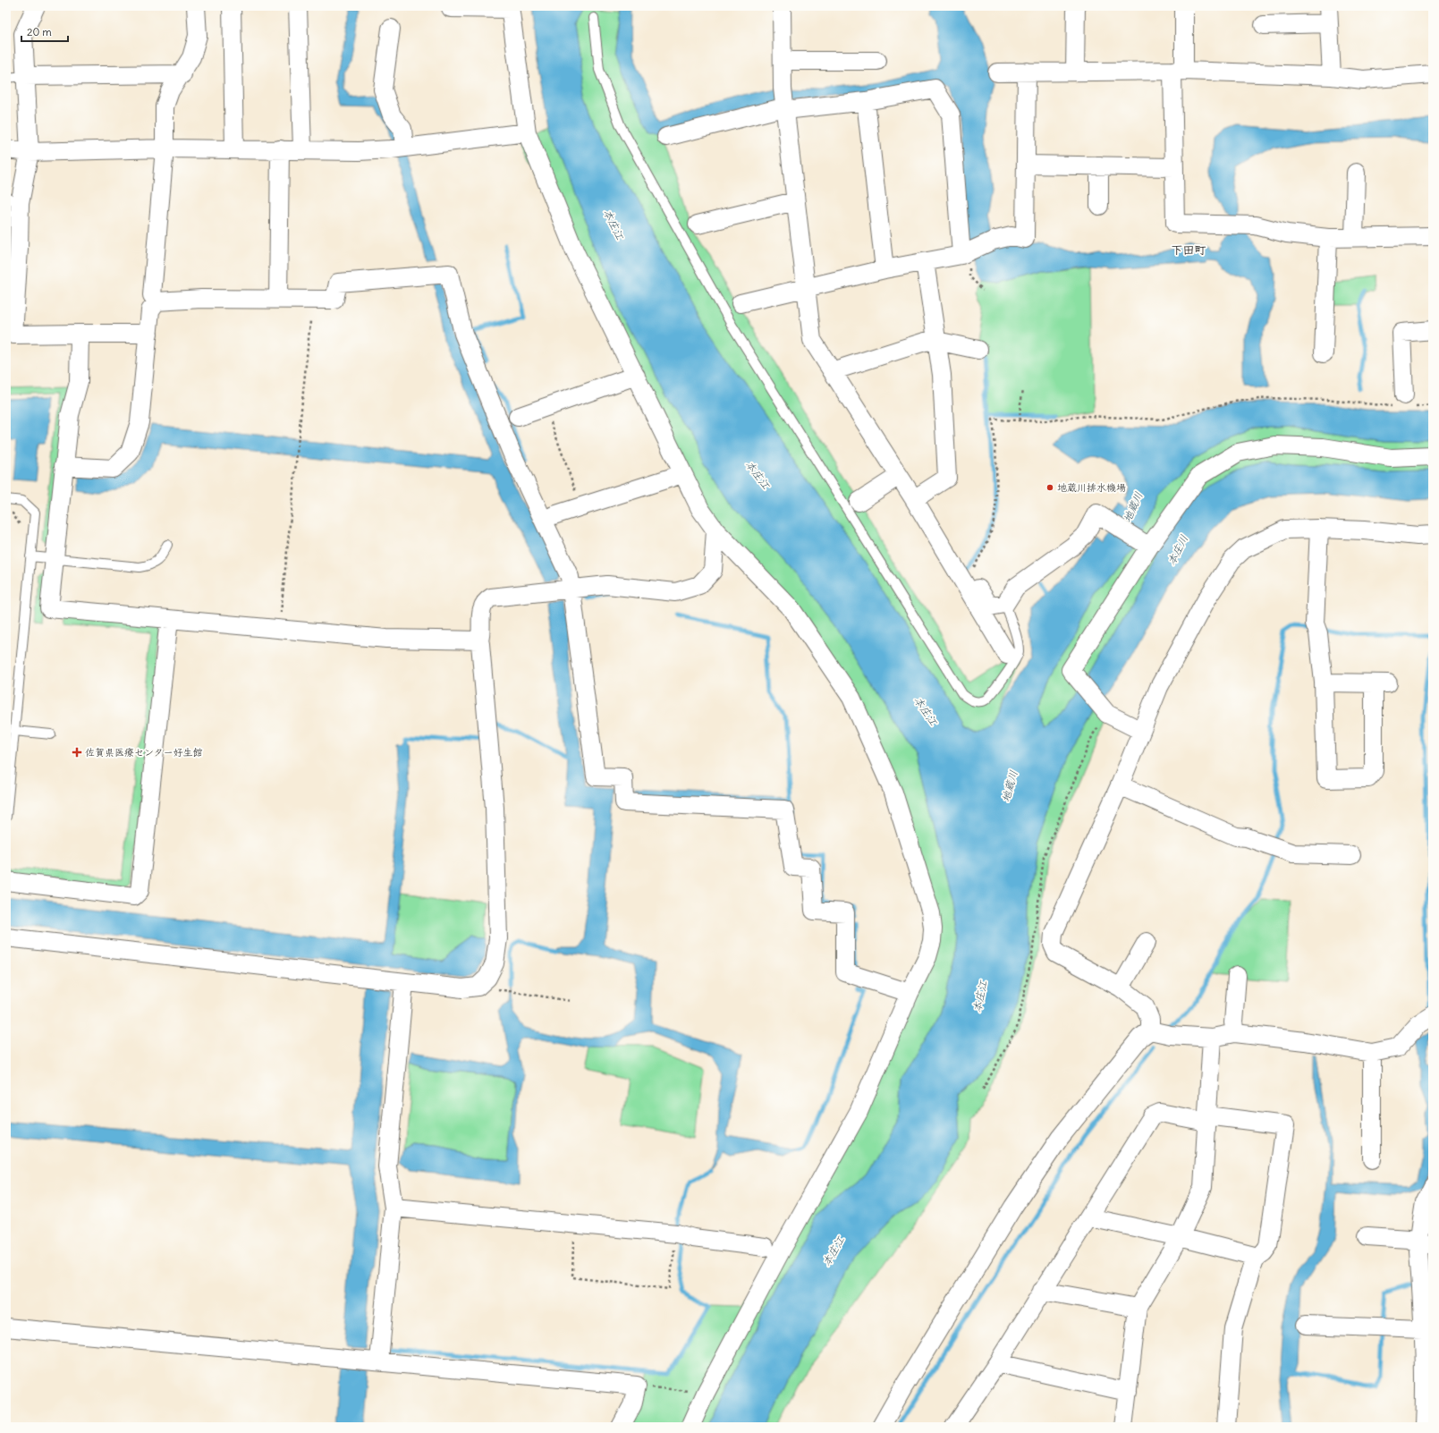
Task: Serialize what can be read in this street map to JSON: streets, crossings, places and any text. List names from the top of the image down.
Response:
{
  "districts": ["下田町"],
  "water": ["本庄江", "地蔵川", "本庄川"],
  "places": {
    "other": ["地蔵川排水機場"],
    "health": ["佐賀県医療センター好生館"]
  },
  "scale_bar": "20 m"
}
